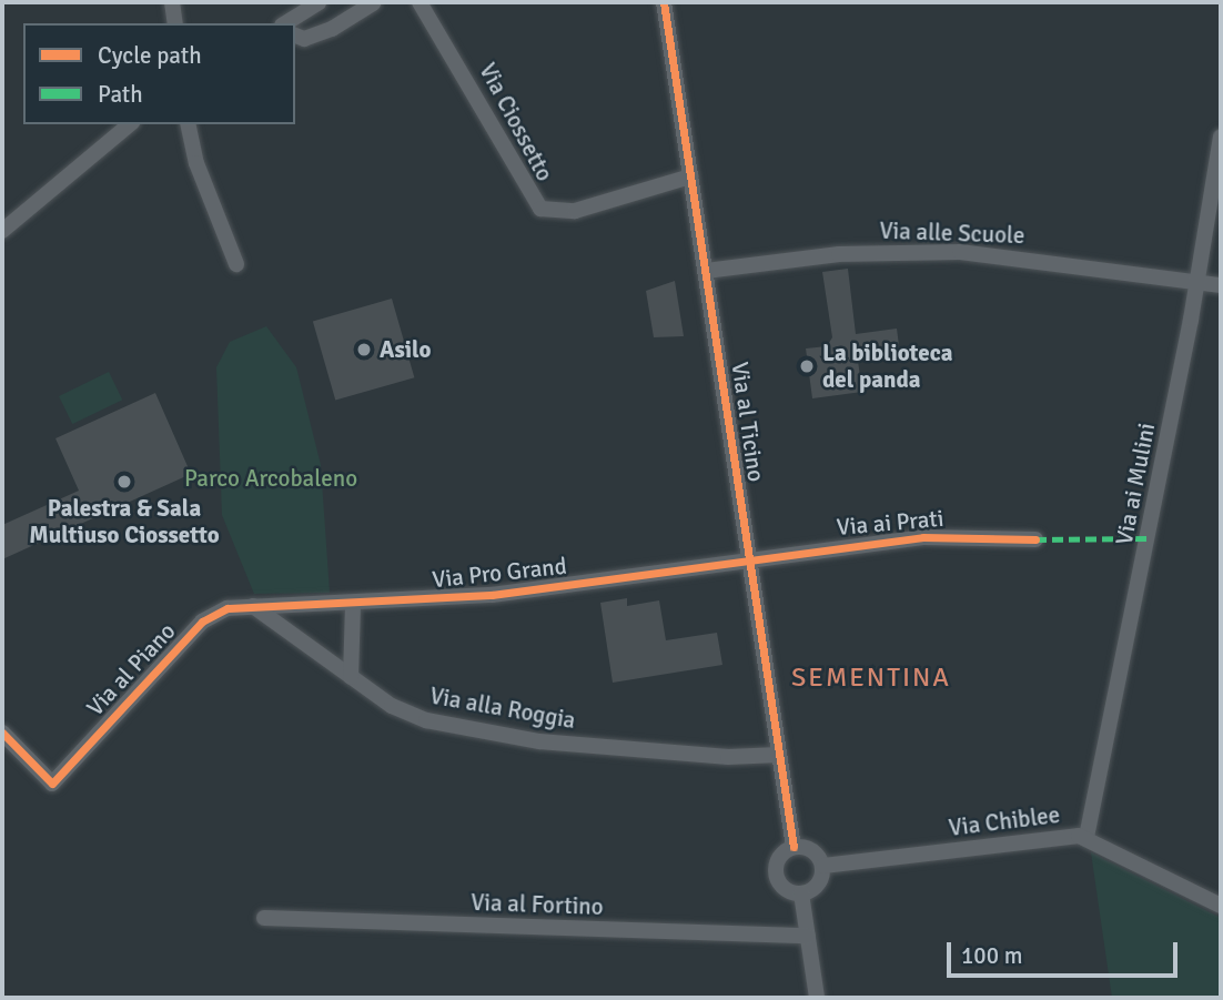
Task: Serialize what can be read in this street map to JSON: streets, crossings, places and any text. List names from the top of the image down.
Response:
{
  "streets": {
    "street": [
      "Via Ciossetto",
      "Via alle Scuole",
      "Via al Ticino",
      "Via ai Mulini",
      "Via ai Prati",
      "Via Pro Grand",
      "Via al Piano",
      "Via alla Roggia",
      "Via Chiblee",
      "Via al Fortino"
    ]
  },
  "crossings": [
    ["Via Ciossetto", "Via al Ticino"],
    ["Via alle Scuole", "Via al Ticino"],
    ["Via alle Scuole", "Via ai Mulini"],
    ["Via al Ticino", "Via ai Prati"],
    ["Via al Ticino", "Via Pro Grand"],
    ["Via al Ticino", "Via alla Roggia"],
    ["Via al Ticino", "Via Chiblee"],
    ["Via ai Mulini", "Via Chiblee"],
    ["Via ai Prati", "Via Pro Grand"],
    ["Via Pro Grand", "Via al Piano"],
    ["Via Pro Grand", "Via alla Roggia"],
    ["Via al Piano", "Via alla Roggia"]
  ],
  "districts": ["SEMENTINA"],
  "parks": ["Parco Arcobaleno"],
  "places": ["Asilo", "La biblioteca del panda", "Palestra & Sala Multiuso Ciossetto"],
  "legend": ["Cycle path", "Path"],
  "scale_bar": "100 m"
}
